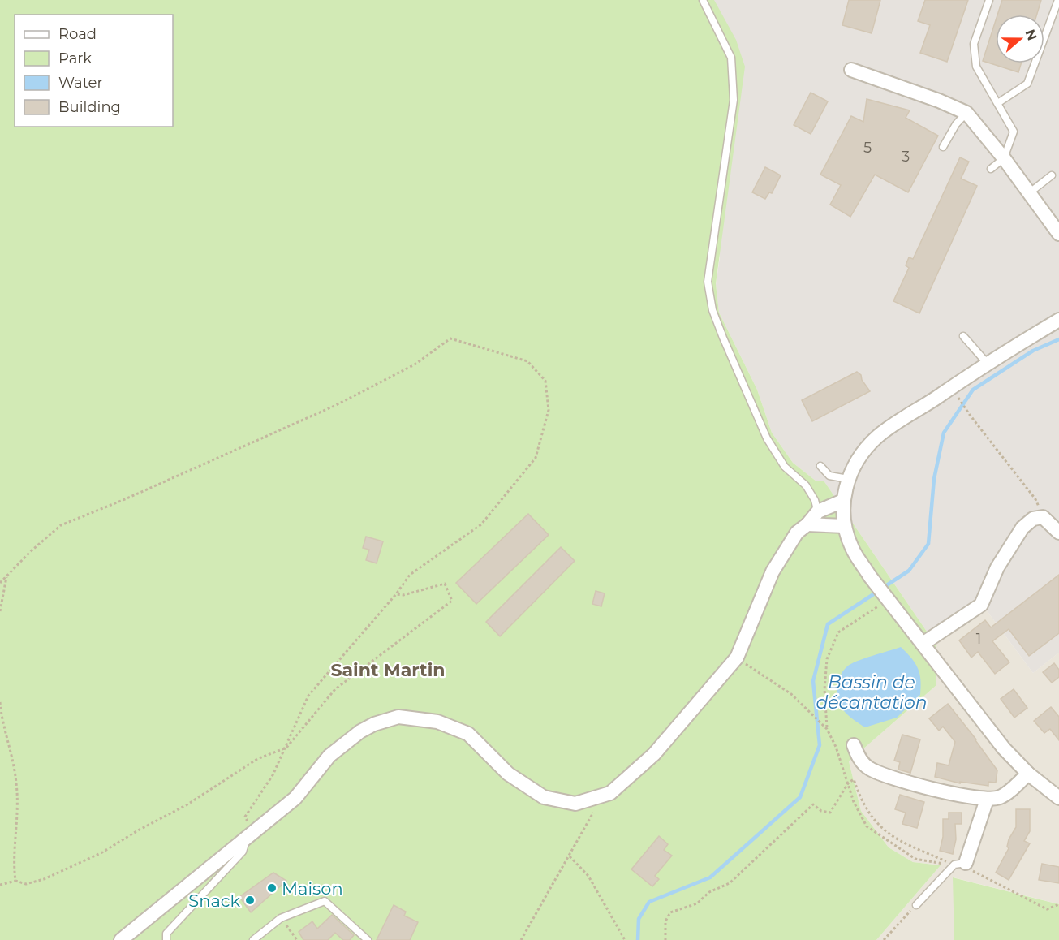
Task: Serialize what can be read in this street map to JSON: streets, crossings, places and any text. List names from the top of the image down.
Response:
{
  "districts": ["Saint Martin"],
  "water": ["Bassin de décantation"],
  "places": ["Maison", "Snack"],
  "house_numbers": ["5", "3", "1"],
  "legend": [
    "Road",
    "Park",
    "Water",
    "Building"
  ],
  "north": "right"
}
